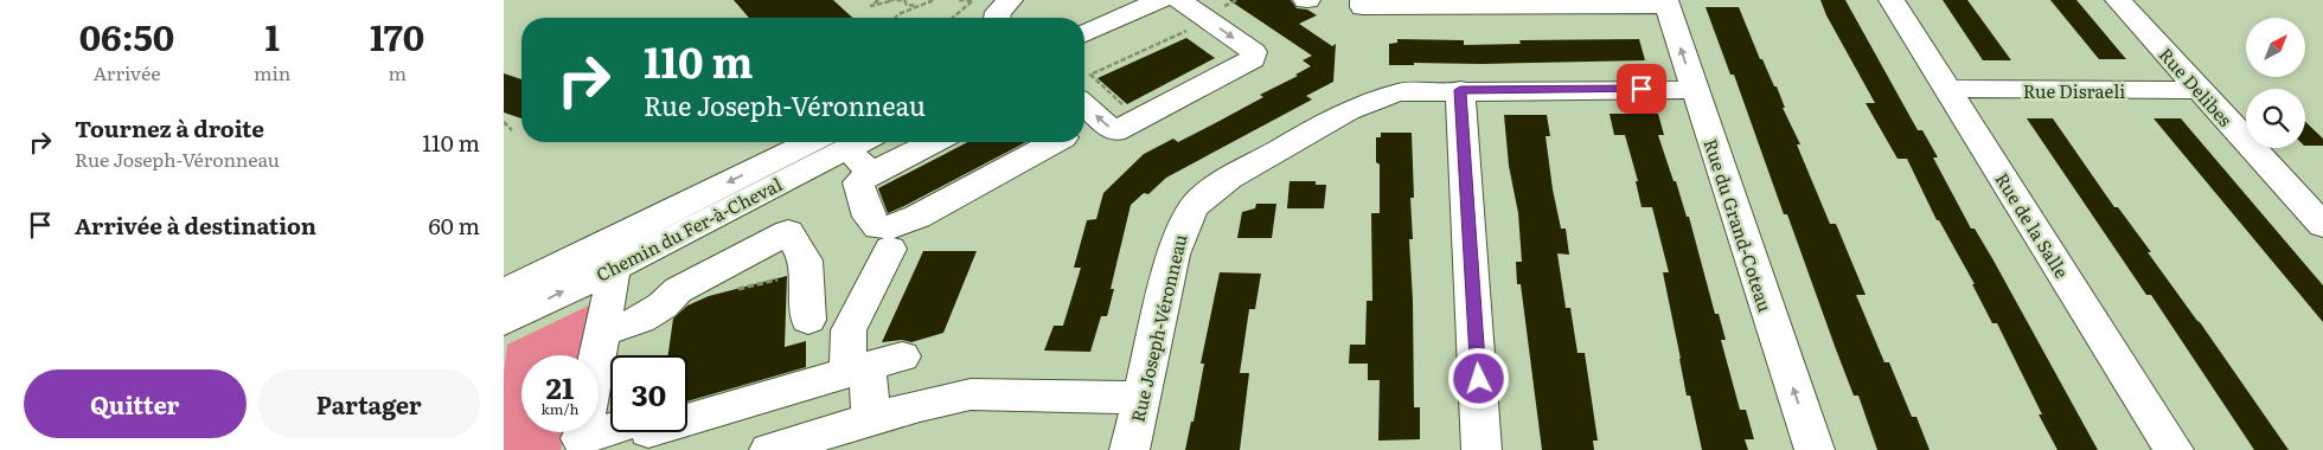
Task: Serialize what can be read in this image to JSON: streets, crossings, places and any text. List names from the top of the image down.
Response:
{
  "streets": {
    "street": [
      "Rue Delibes",
      "Rue Disraeli",
      "Rue du Grand-Coteau",
      "Rue de la Salle",
      "Chemin du Fer-à-Cheval",
      "Rue Joseph-Véronneau"
    ]
  },
  "crossings": [
    ["Rue Delibes", "Rue Disraeli"],
    ["Rue Disraeli", "Rue de la Salle"],
    ["Rue du Grand-Coteau", "Rue Joseph-Véronneau"]
  ],
  "north": "top right",
  "page": {
    "eta": [
      "06:50",
      "Arrivée",
      "1",
      "min",
      "170",
      "m"
    ],
    "turn": ["110 m", "Rue Joseph-Véronneau"],
    "list": [
      {
        "name": "Tournez à droite",
        "note": "Rue Joseph-Véronneau",
        "value": "110 m"
      },
      {
        "name": "Arrivée à destination",
        "value": "60 m"
      }
    ],
    "speed": "21 km/h",
    "limit": "30",
    "buttons": ["Quitter", "Partager"]
  }
}
